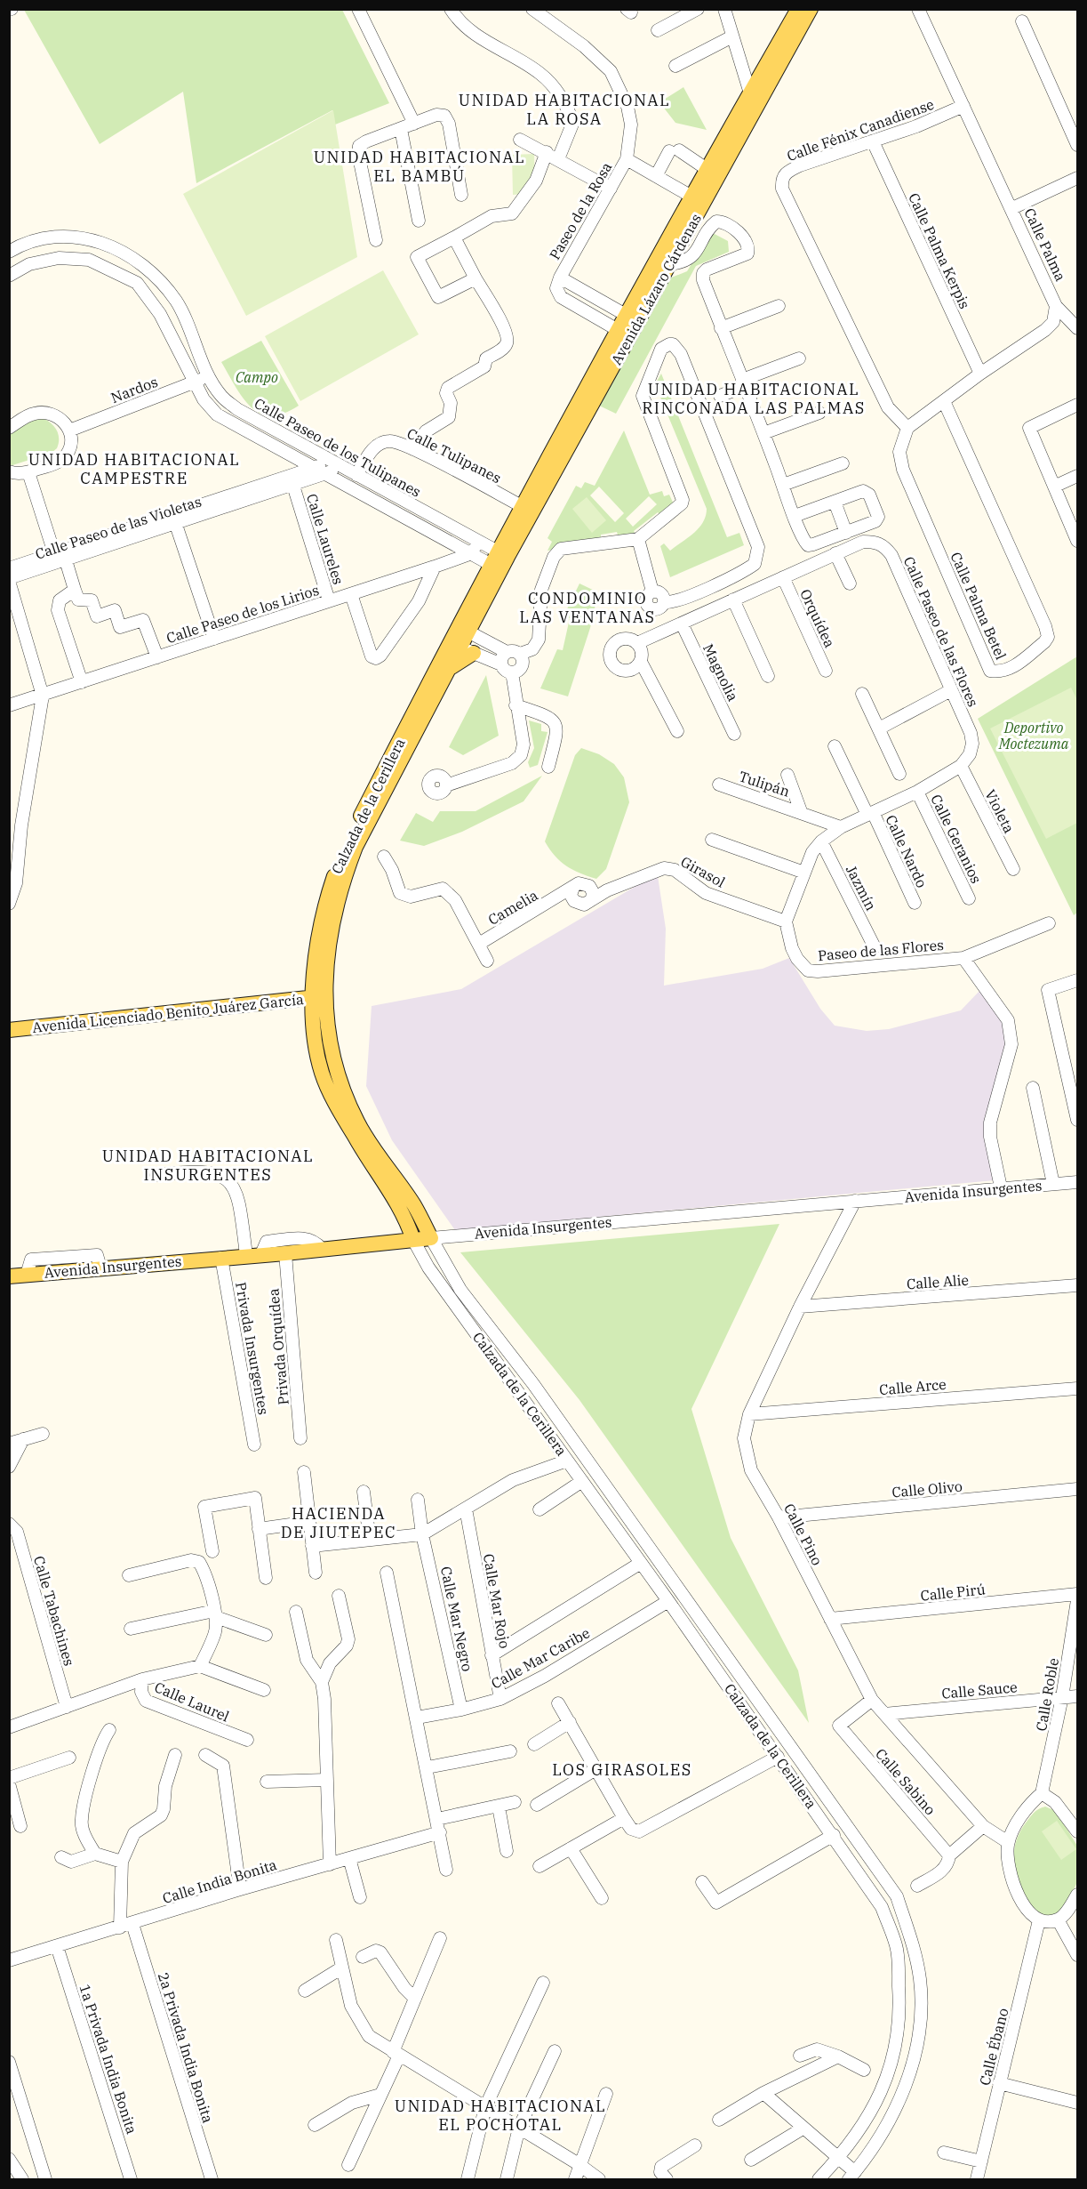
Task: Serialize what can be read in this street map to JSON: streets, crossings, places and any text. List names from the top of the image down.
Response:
{
  "streets": {
    "main road": [
      "Avenida Lázaro Cárdenas",
      "Calzada de la Cerillera",
      "Avenida Licenciado Benito Juárez García",
      "Avenida Insurgentes"
    ],
    "street": [
      "Calle Fénix Canadiense",
      "Paseo de la Rosa",
      "Calle Palma",
      "Calle Palma Kerpis",
      "Nardos",
      "Calle Paseo de los Tulipanes",
      "Calle Tulipanes",
      "Calle Paseo de las Violetas",
      "Calle Laureles",
      "Calle Palma Betel",
      "Calle Paseo de los Lirios",
      "Orquídea",
      "Calle Paseo de las Flores",
      "Magnolia",
      "Tulipán",
      "Violeta",
      "Calle Geranios",
      "Calle Nardo",
      "Girasol",
      "Jazmín",
      "Camelia",
      "Paseo de las Flores",
      "Calle Alie",
      "Privada Orquídea",
      "Privada Insurgentes",
      "Calle Arce",
      "Calle Olivo",
      "Calle Pino",
      "Calle Pirú",
      "Calle Mar Rojo",
      "Calle Tabachines",
      "Calle Mar Negro",
      "Calle Mar Caribe",
      "Calle Sauce",
      "Calle Roble",
      "Calle Laurel",
      "Calle Sabino",
      "Calle India Bonita",
      "Calle Ébano",
      "2a Privada India Bonita",
      "1a Privada India Bonita"
    ]
  },
  "crossings": [
    ["Calle Fénix Canadiense", "Calle Palma"],
    ["Calle Fénix Canadiense", "Calle Palma Kerpis"],
    ["Calle Fénix Canadiense", "Calle Palma Betel"],
    ["Paseo de la Rosa", "Avenida Lázaro Cárdenas"],
    ["Avenida Lázaro Cárdenas", "Calle Paseo de los Tulipanes"],
    ["Avenida Lázaro Cárdenas", "Calle Tulipanes"],
    ["Avenida Lázaro Cárdenas", "Calzada de la Cerillera"],
    ["Nardos", "Calle Paseo de los Tulipanes"],
    ["Calle Paseo de los Tulipanes", "Calle Tulipanes"],
    ["Calle Paseo de los Tulipanes", "Calle Paseo de las Violetas"],
    ["Calle Paseo de los Tulipanes", "Calle Paseo de los Lirios"],
    ["Calle Paseo de los Tulipanes", "Calzada de la Cerillera"],
    ["Calle Paseo de las Violetas", "Calle Laureles"],
    ["Calle Laureles", "Calle Paseo de los Lirios"],
    ["Orquídea", "Calle Paseo de las Flores"],
    ["Calle Paseo de las Flores", "Magnolia"],
    ["Calle Paseo de las Flores", "Violeta"],
    ["Calzada de la Cerillera", "Avenida Licenciado Benito Juárez García"],
    ["Calzada de la Cerillera", "Avenida Insurgentes"],
    ["Calzada de la Cerillera", "Calle Mar Caribe"],
    ["Girasol", "Paseo de las Flores"],
    ["Avenida Insurgentes", "Privada Orquídea"],
    ["Avenida Insurgentes", "Privada Insurgentes"],
    ["Avenida Insurgentes", "Calle Pino"],
    ["Calle Alie", "Calle Pino"],
    ["Calle Arce", "Calle Pino"],
    ["Calle Olivo", "Calle Pino"],
    ["Calle Pino", "Calle Pirú"],
    ["Calle Pino", "Calle Sauce"],
    ["Calle Pino", "Calle Sabino"],
    ["Calle Mar Rojo", "Calle Mar Caribe"],
    ["Calle Mar Negro", "Calle Mar Caribe"],
    ["Calle Sauce", "Calle Roble"],
    ["Calle India Bonita", "2a Privada India Bonita"],
    ["Calle India Bonita", "1a Privada India Bonita"]
  ],
  "districts": [
    "UNIDAD HABITACIONAL LA ROSA",
    "UNIDAD HABITACIONAL EL BAMBÚ",
    "UNIDAD HABITACIONAL RINCONADA LAS PALMAS",
    "UNIDAD HABITACIONAL CAMPESTRE",
    "CONDOMINIO LAS VENTANAS",
    "UNIDAD HABITACIONAL INSURGENTES",
    "HACIENDA DE JIUTEPEC",
    "LOS GIRASOLES",
    "UNIDAD HABITACIONAL EL POCHOTAL"
  ],
  "parks": ["Campo", "Deportivo Moctezuma"]
}
